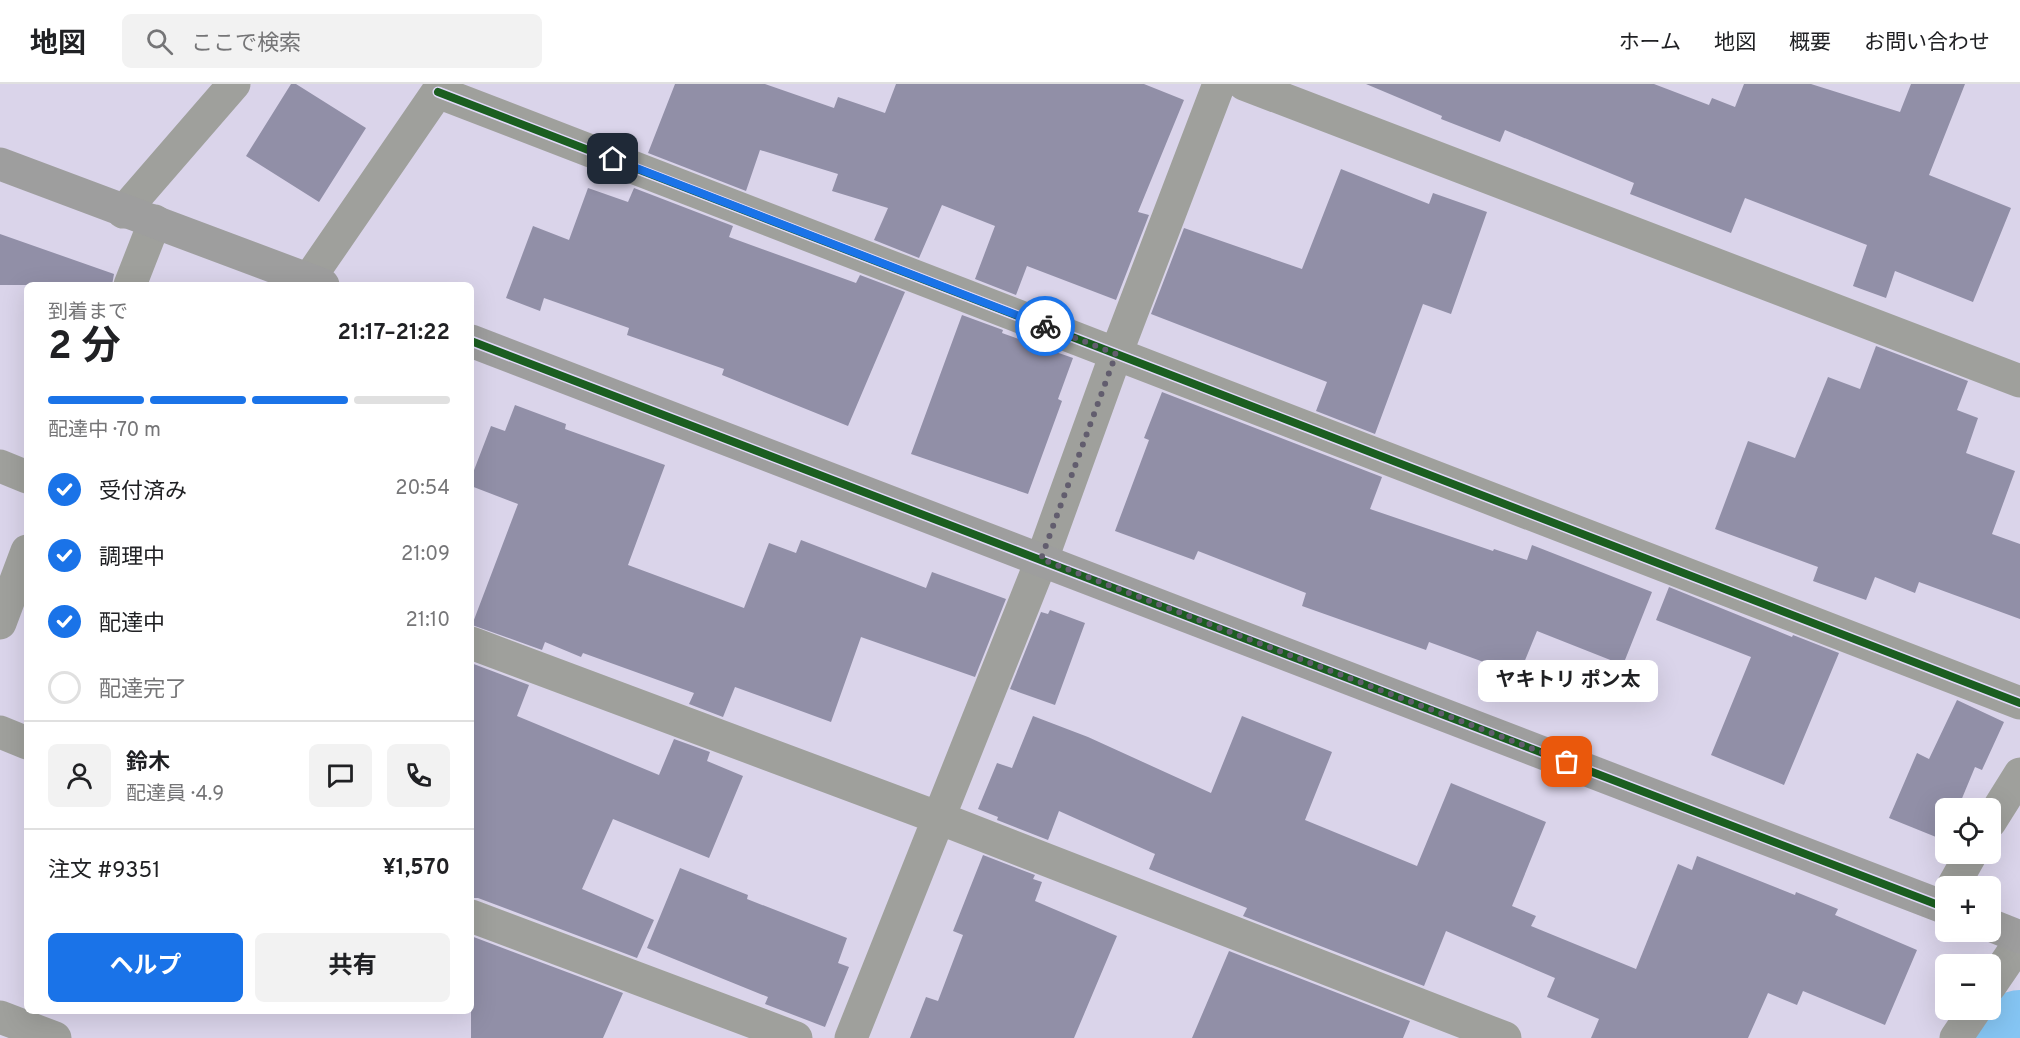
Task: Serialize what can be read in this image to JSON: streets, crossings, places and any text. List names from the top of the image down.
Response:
{
  "places": ["ヤキトリ ポン太"],
  "page": {
    "header": "地図",
    "search": "ここで検索",
    "nav": [
      "ホーム",
      "地図",
      "概要",
      "お問い合わせ"
    ],
    "heading": ["2 分", "到着まで", "21:17–21:22"],
    "panel": [
      "鈴木",
      "配達員 · 4.9",
      "注文 #9351",
      "¥1,570"
    ],
    "bar": "配達中 · 70 m",
    "list": [
      ["受付済み", "20:54"],
      ["調理中", "21:09"],
      ["配達中", "21:10"],
      "配達完了"
    ],
    "bubble": "ヤキトリ ポン太",
    "map_buttons": ["+", "−"],
    "buttons": ["ヘルプ", "共有"]
  }
}
